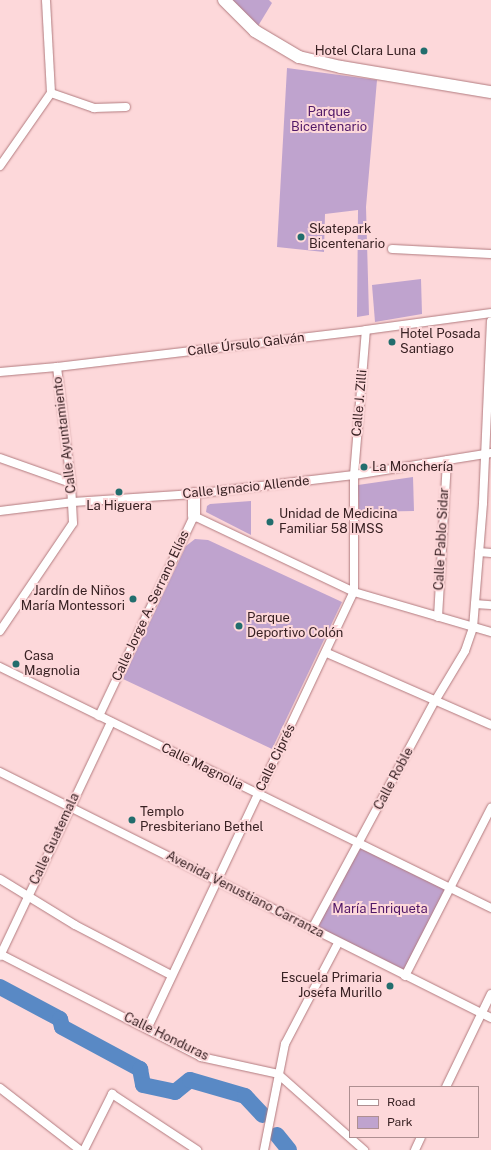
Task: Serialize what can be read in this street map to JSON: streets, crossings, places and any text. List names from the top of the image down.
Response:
{
  "streets": {
    "main road": ["Calle Jorge A. Serrano Elías"],
    "street": [
      "Calle Úrsulo Galván",
      "Calle J. Zilli",
      "Calle Ayuntamiento",
      "Calle Ignacio Allende",
      "Calle Pablo Sidar",
      "Calle Ciprés",
      "Calle Magnolia",
      "Calle Roble",
      "Calle Guatemala",
      "Avenida Venustiano Carranza",
      "Calle Honduras"
    ]
  },
  "crossings": [
    ["Calle Úrsulo Galván", "Calle J. Zilli"],
    ["Calle Úrsulo Galván", "Calle Ayuntamiento"],
    ["Calle J. Zilli", "Calle Ignacio Allende"],
    ["Calle J. Zilli", "Calle Ciprés"],
    ["Calle Ayuntamiento", "Calle Ignacio Allende"],
    ["Calle Ignacio Allende", "Calle Pablo Sidar"],
    ["Calle Ignacio Allende", "Calle Jorge A. Serrano Elías"],
    ["Calle Ignacio Allende", "Calle Ciprés"],
    ["Calle Ignacio Allende", "Calle Roble"],
    ["Calle Jorge A. Serrano Elías", "Calle Magnolia"],
    ["Calle Ciprés", "Calle Magnolia"],
    ["Calle Ciprés", "Avenida Venustiano Carranza"],
    ["Calle Ciprés", "Calle Honduras"],
    ["Calle Magnolia", "Calle Roble"],
    ["Calle Magnolia", "Calle Guatemala"],
    ["Calle Roble", "Avenida Venustiano Carranza"],
    ["Calle Guatemala", "Avenida Venustiano Carranza"],
    ["Calle Guatemala", "Calle Honduras"]
  ],
  "parks": ["Parque Bicentenario", "María Enriqueta"],
  "places": [
    "Hotel Clara Luna",
    "Skatepark Bicentenario",
    "Hotel Posada Santiago",
    "La Monchería",
    "La Higuera",
    "Unidad de Medicina Familiar 58 IMSS",
    "Jardín de Niños María Montessori",
    "Parque Deportivo Colón",
    "Casa Magnolia",
    "Templo Presbiteriano Bethel",
    "Escuela Primaria Josefa Murillo"
  ],
  "legend": ["Road", "Park"]
}
